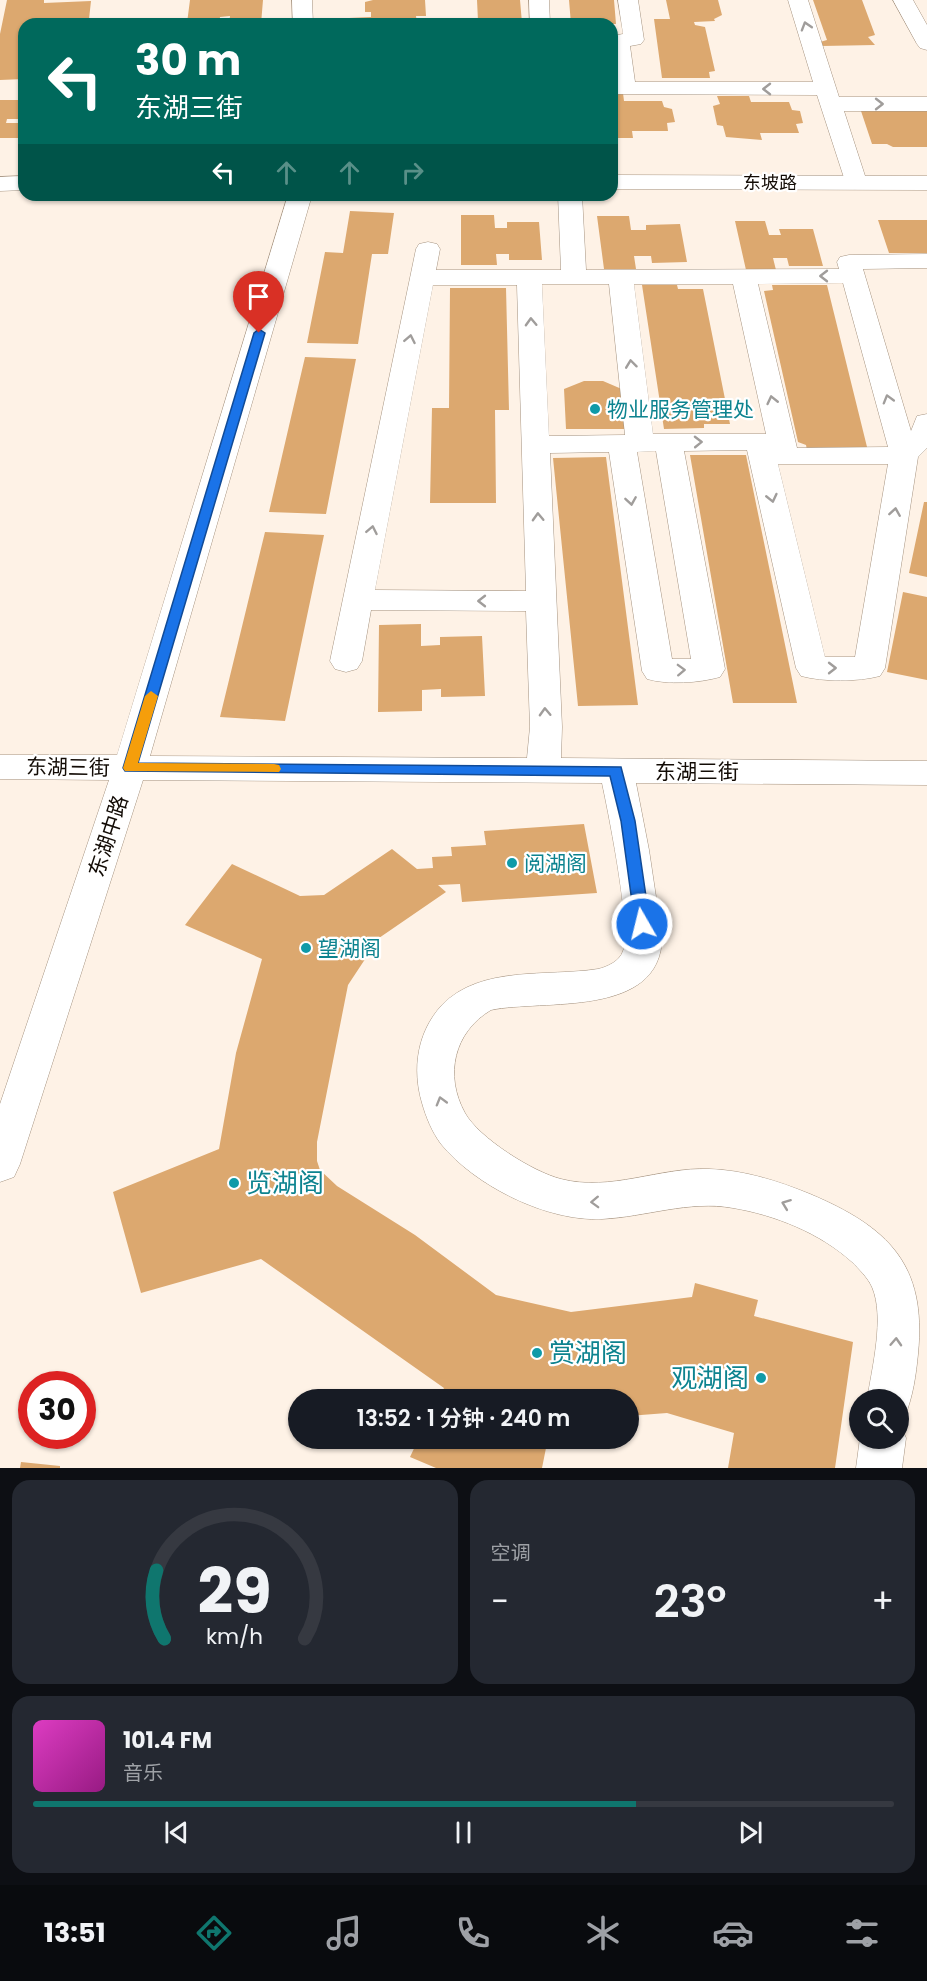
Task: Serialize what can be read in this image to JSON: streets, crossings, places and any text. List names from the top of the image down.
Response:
{
  "streets": {
    "street": ["东坡路", "东湖三街", "东湖中路"]
  },
  "crossings": [
    ["东湖三街", "东湖中路"]
  ],
  "places": [
    "物业服务管理处",
    "阅湖阁",
    "望湖阁",
    "览湖阁",
    "赏湖阁",
    "观湖阁"
  ],
  "page": {
    "turn": ["30 m", "东湖三街"],
    "limit": "30",
    "trip": "13:52 · 1 分钟 · 240 m",
    "tile": "空调",
    "heat": ["−", "23°", "+"],
    "song": ["101.4 FM", "音乐"],
    "tabs": "13:51",
    "gauge": ["29", "km/h"]
  }
}
